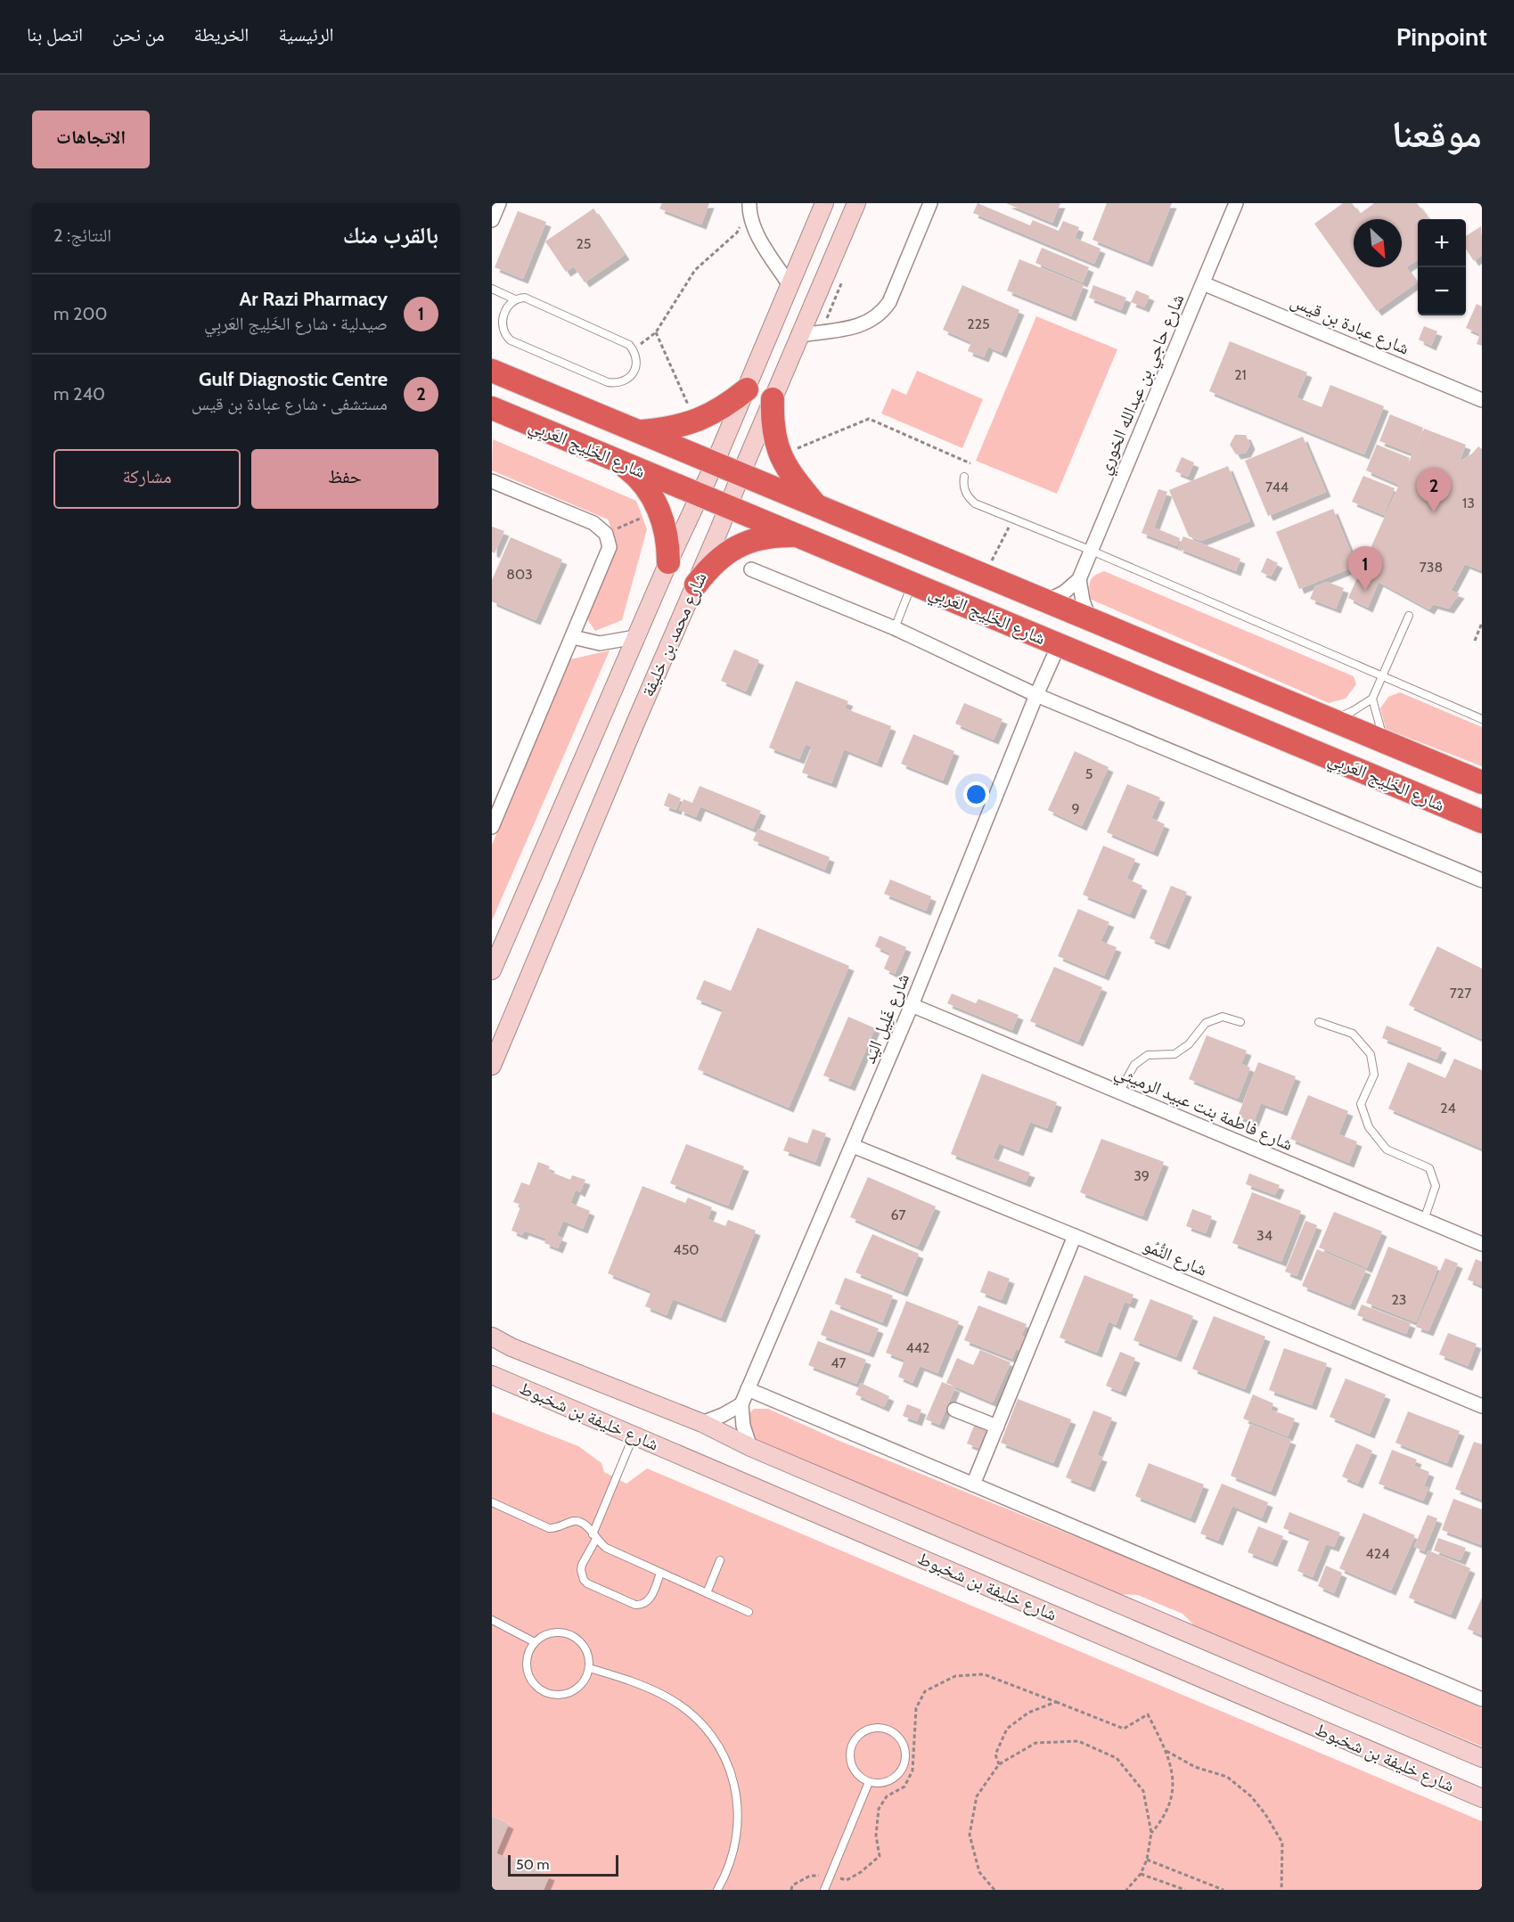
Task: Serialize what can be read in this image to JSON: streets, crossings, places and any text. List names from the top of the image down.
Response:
{
  "streets": {
    "highway": ["شارع الخَلِيج العَربِي"],
    "main road": ["شارع محمد بن خليفة", "شارع خليفة بن شخبوط"],
    "street": [
      "شارع عبادة بن قيس",
      "شارع حاجي بن عبدالله الخوري",
      "شارع غَلِيل اليَد",
      "شارع فاطمة بنت عبيد الرميثي",
      "شارع النُّمُو"
    ]
  },
  "crossings": [
    ["شارع عبادة بن قيس", "شارع حاجي بن عبدالله الخوري"],
    ["شارع حاجي بن عبدالله الخوري", "شارع الخَلِيج العَربِي"],
    ["شارع الخَلِيج العَربِي", "شارع محمد بن خليفة"],
    ["شارع الخَلِيج العَربِي", "شارع غَلِيل اليَد"],
    ["شارع غَلِيل اليَد", "شارع فاطمة بنت عبيد الرميثي"],
    ["شارع غَلِيل اليَد", "شارع النُّمُو"],
    ["شارع غَلِيل اليَد", "شارع خليفة بن شخبوط"]
  ],
  "house_numbers": [
    "25",
    "225",
    "21",
    "744",
    "13",
    "738",
    "803",
    "5",
    "9",
    "727",
    "24",
    "39",
    "67",
    "34",
    "450",
    "23",
    "442",
    "47",
    "424"
  ],
  "scale_bar": "50 m",
  "north": "bottom right",
  "page": {
    "header": "Pinpoint",
    "nav": [
      "الرئيسية",
      "الخريطة",
      "من نحن",
      "اتصل بنا"
    ],
    "title": "موقعنا",
    "buttons": [
      "الاتجاهات",
      ["حفظ", "مشاركة"]
    ],
    "heading": ["بالقرب منك", "النتائج: 2"],
    "map_buttons": ["+", "−"],
    "list": [
      {
        "mark": "1",
        "name": "Ar Razi Pharmacy",
        "note": "صيدلية · شارع الخَلِيج العَربِي",
        "value": "200 m"
      },
      {
        "mark": "2",
        "name": "Gulf Diagnostic Centre",
        "note": "مستشفى · شارع عبادة بن قيس",
        "value": "240 m"
      }
    ],
    "pins": ["2", "1"],
    "scale": "50 m"
  }
}
